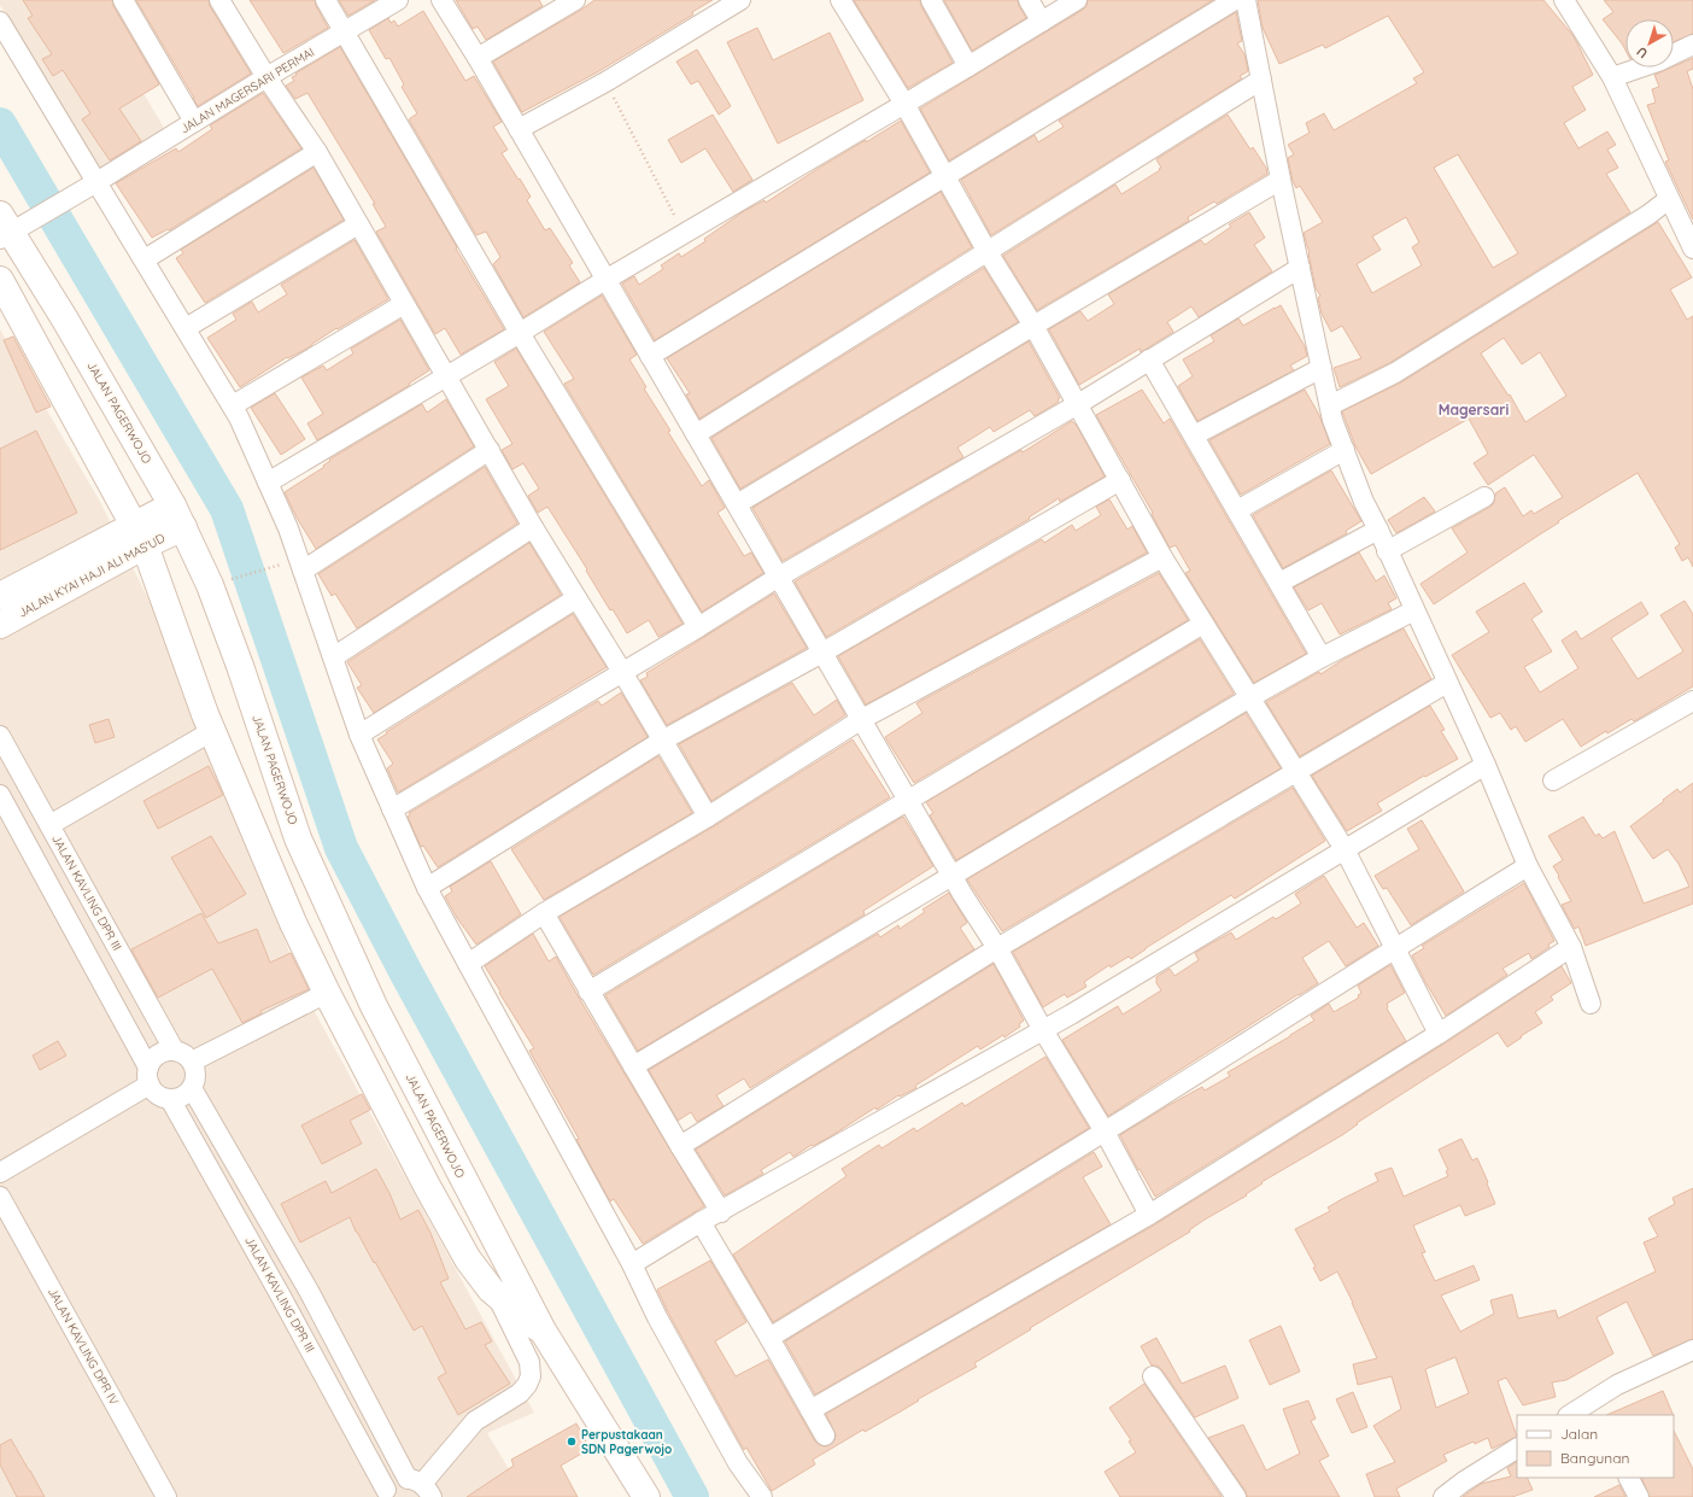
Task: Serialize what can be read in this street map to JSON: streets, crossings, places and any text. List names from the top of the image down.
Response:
{
  "streets": {
    "main road": ["JALAN PAGERWOJO", "JALAN KYAI HAJI ALI MAS'UD"],
    "street": ["JALAN MAGERSARI PERMAI", "JALAN KAVLING DPR III", "JALAN KAVLING DPR IV"]
  },
  "crossings": [
    ["JALAN MAGERSARI PERMAI", "JALAN PAGERWOJO"],
    ["JALAN PAGERWOJO", "JALAN KYAI HAJI ALI MAS'UD"]
  ],
  "districts": ["Magersari"],
  "places": ["Perpustakaan SDN Pagerwojo"],
  "legend": ["Jalan", "Bangunan"],
  "north": "bottom left"
}
